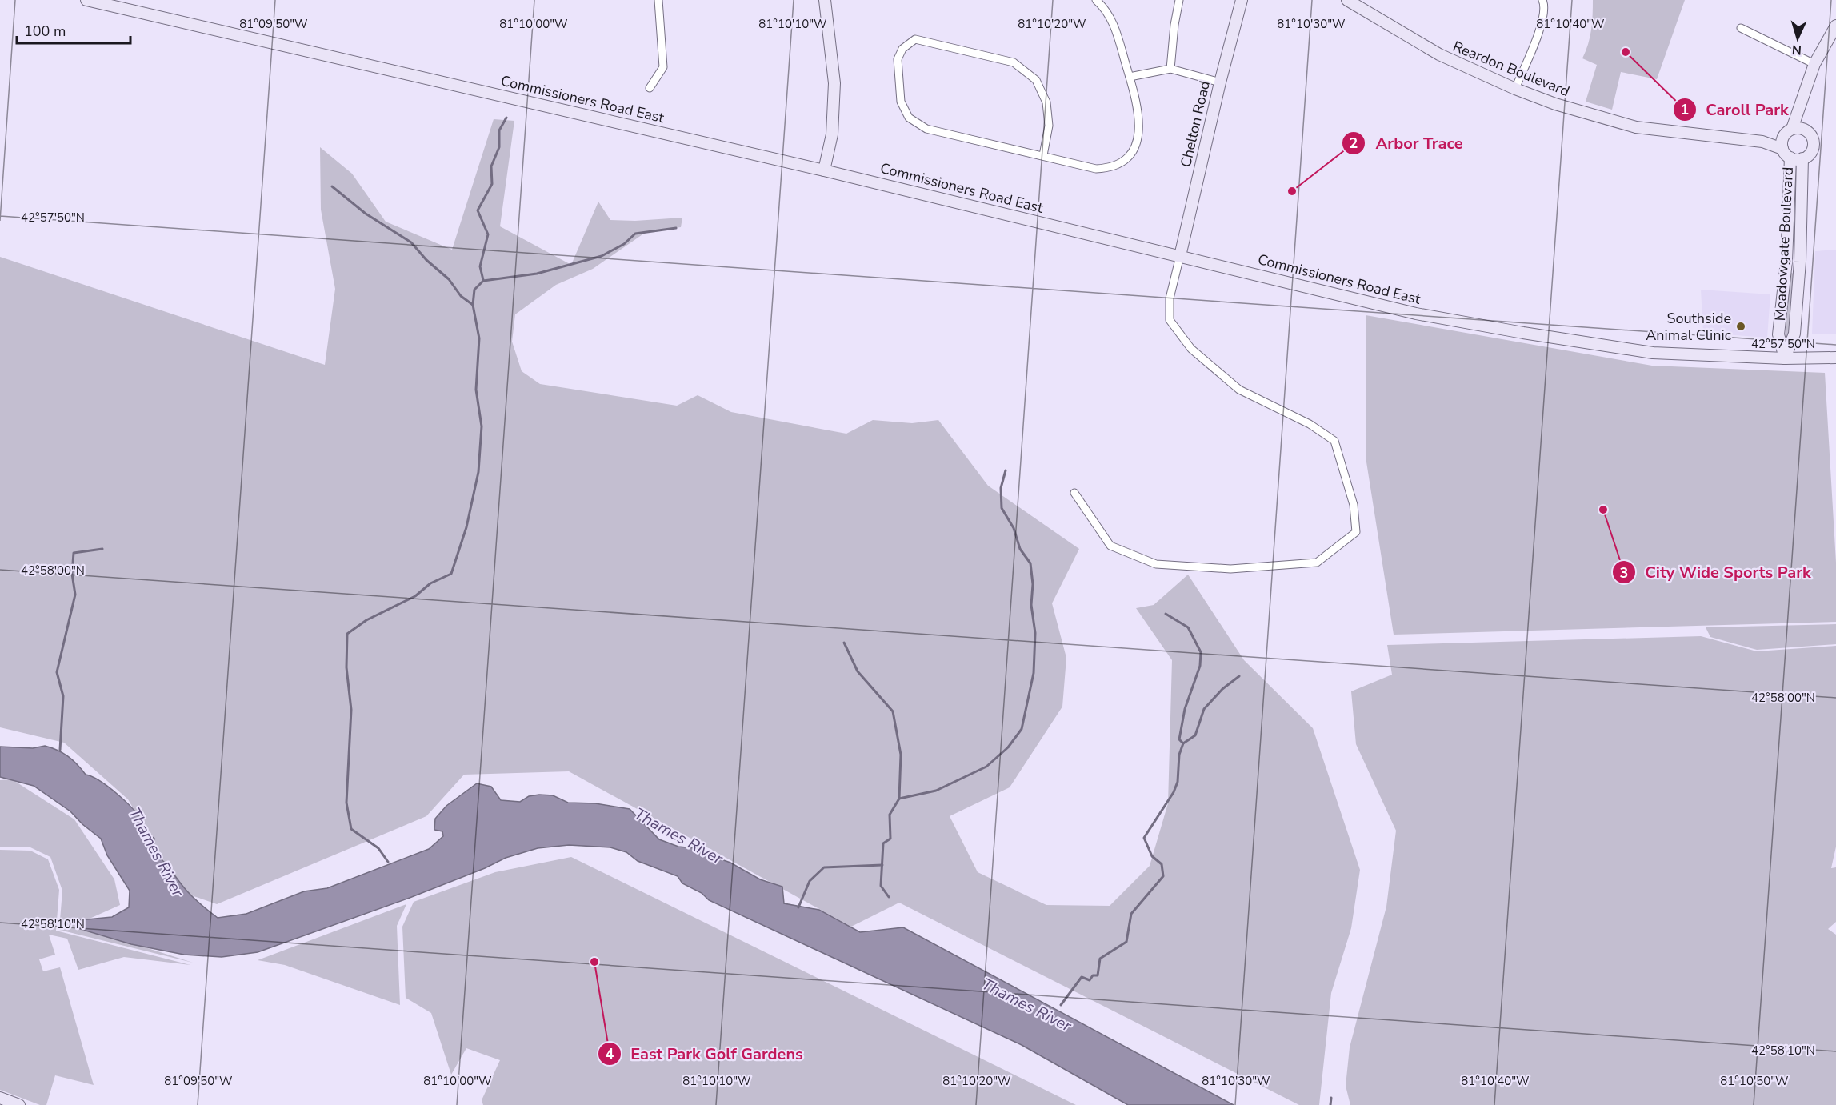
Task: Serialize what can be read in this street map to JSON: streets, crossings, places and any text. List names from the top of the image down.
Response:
{
  "streets": {
    "main road": [
      "Reardon Boulevard",
      "Commissioners Road East",
      "Chelton Road",
      "Meadowgate Boulevard"
    ]
  },
  "crossings": [
    ["Reardon Boulevard", "Meadowgate Boulevard"],
    ["Commissioners Road East", "Chelton Road"],
    ["Commissioners Road East", "Meadowgate Boulevard"]
  ],
  "water": ["Thames River"],
  "places": [
    "Caroll Park",
    "Arbor Trace",
    "Southside Animal Clinic",
    "City Wide Sports Park",
    "East Park Golf Gardens"
  ],
  "scale_bar": "100 m",
  "north": "bottom",
  "coordinates": [
    "81°09'50\"W",
    "81°10'00\"W",
    "81°10'10\"W",
    "81°10'20\"W",
    "81°10'30\"W",
    "81°10'40\"W",
    "42°57'50\"N",
    "42°58'00\"N",
    "42°58'10\"N",
    "81°10'50\"W"
  ]
}
